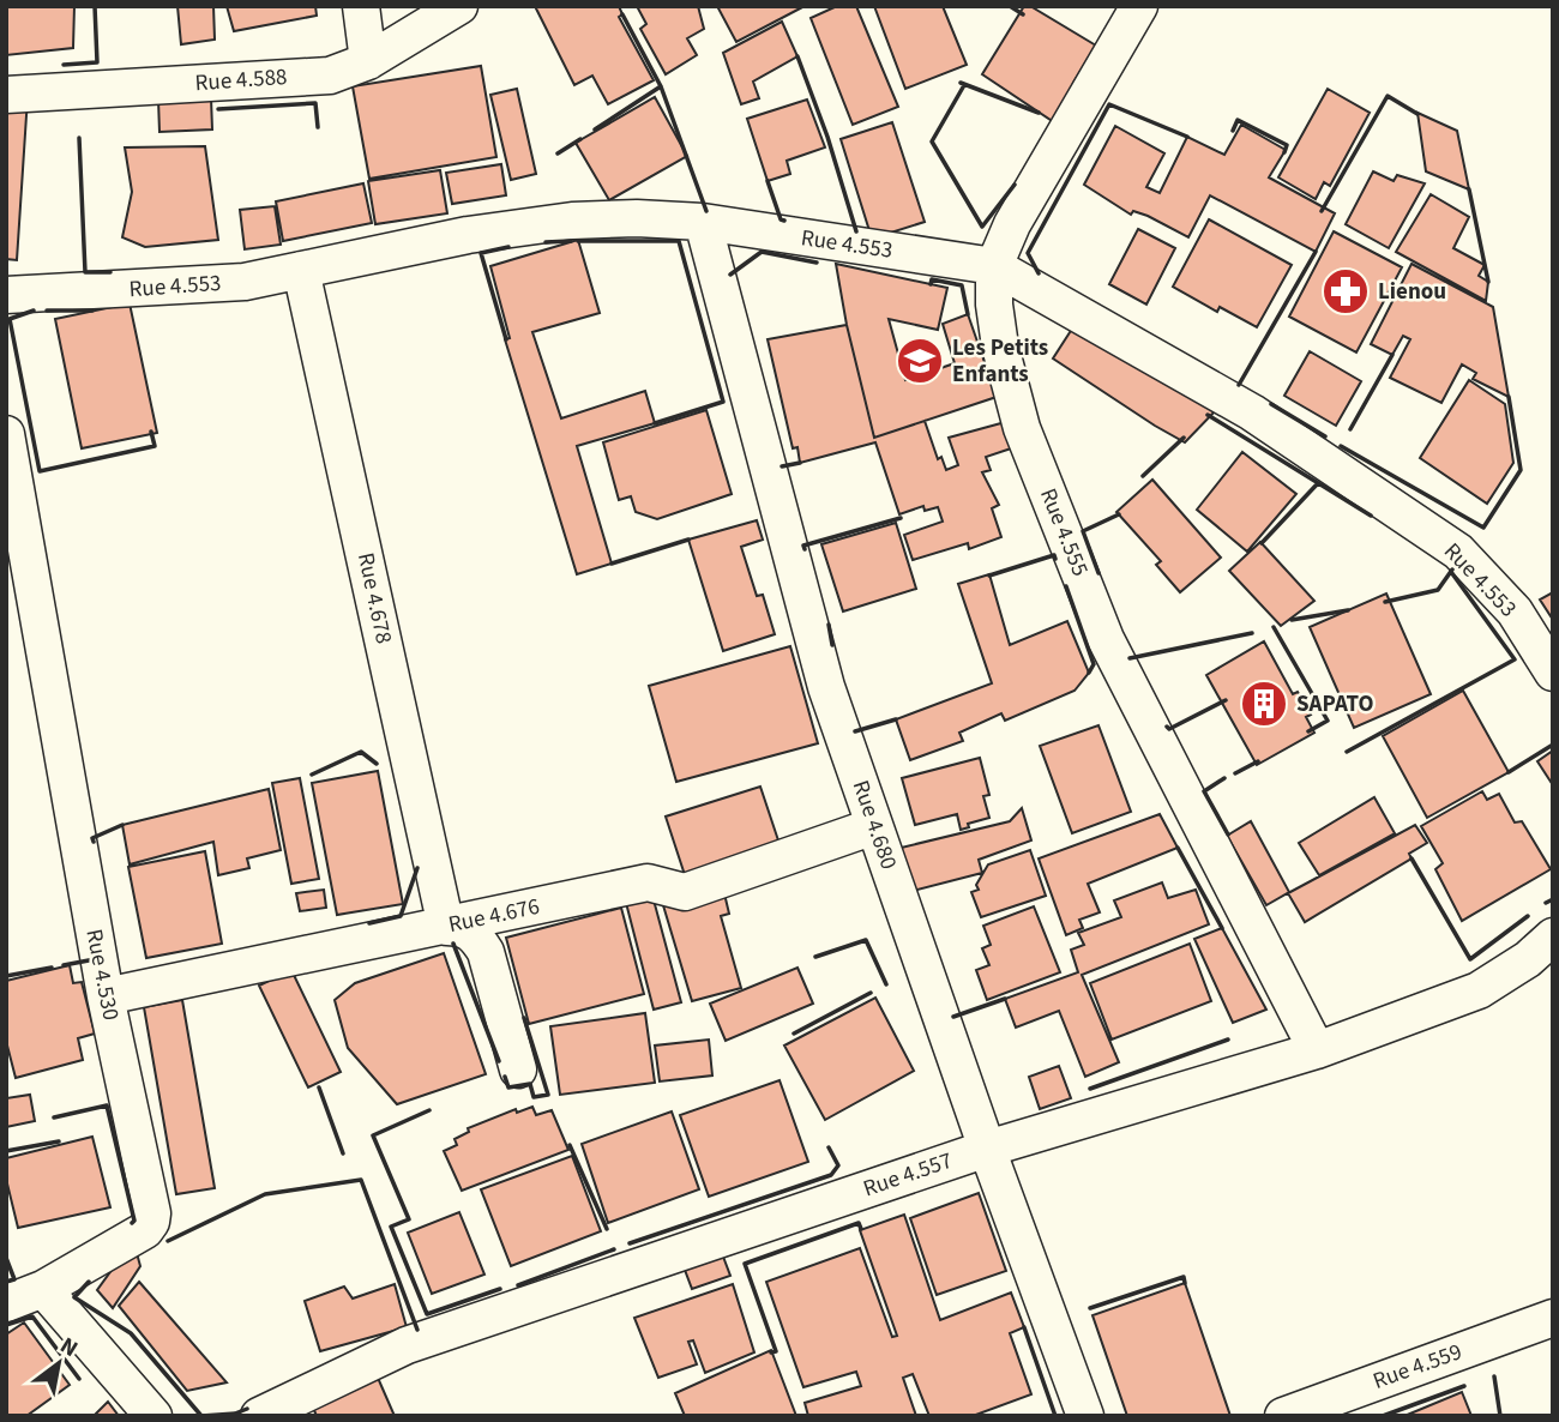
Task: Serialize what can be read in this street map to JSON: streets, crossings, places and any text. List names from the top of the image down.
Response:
{
  "streets": {
    "street": [
      "Rue 4.588",
      "Rue 4.553",
      "Rue 4.555",
      "Rue 4.678",
      "Rue 4.680",
      "Rue 4.676",
      "Rue 4.530",
      "Rue 4.557",
      "Rue 4.559"
    ]
  },
  "crossings": [
    ["Rue 4.553", "Rue 4.555"],
    ["Rue 4.553", "Rue 4.678"],
    ["Rue 4.553", "Rue 4.680"],
    ["Rue 4.555", "Rue 4.557"],
    ["Rue 4.678", "Rue 4.676"],
    ["Rue 4.680", "Rue 4.676"],
    ["Rue 4.680", "Rue 4.557"],
    ["Rue 4.676", "Rue 4.530"]
  ],
  "places": {
    "pharmacy": ["Lienou"],
    "school or university": ["Les Petits Enfants"],
    "building": ["SAPATO"]
  },
  "north": "top right"
}
